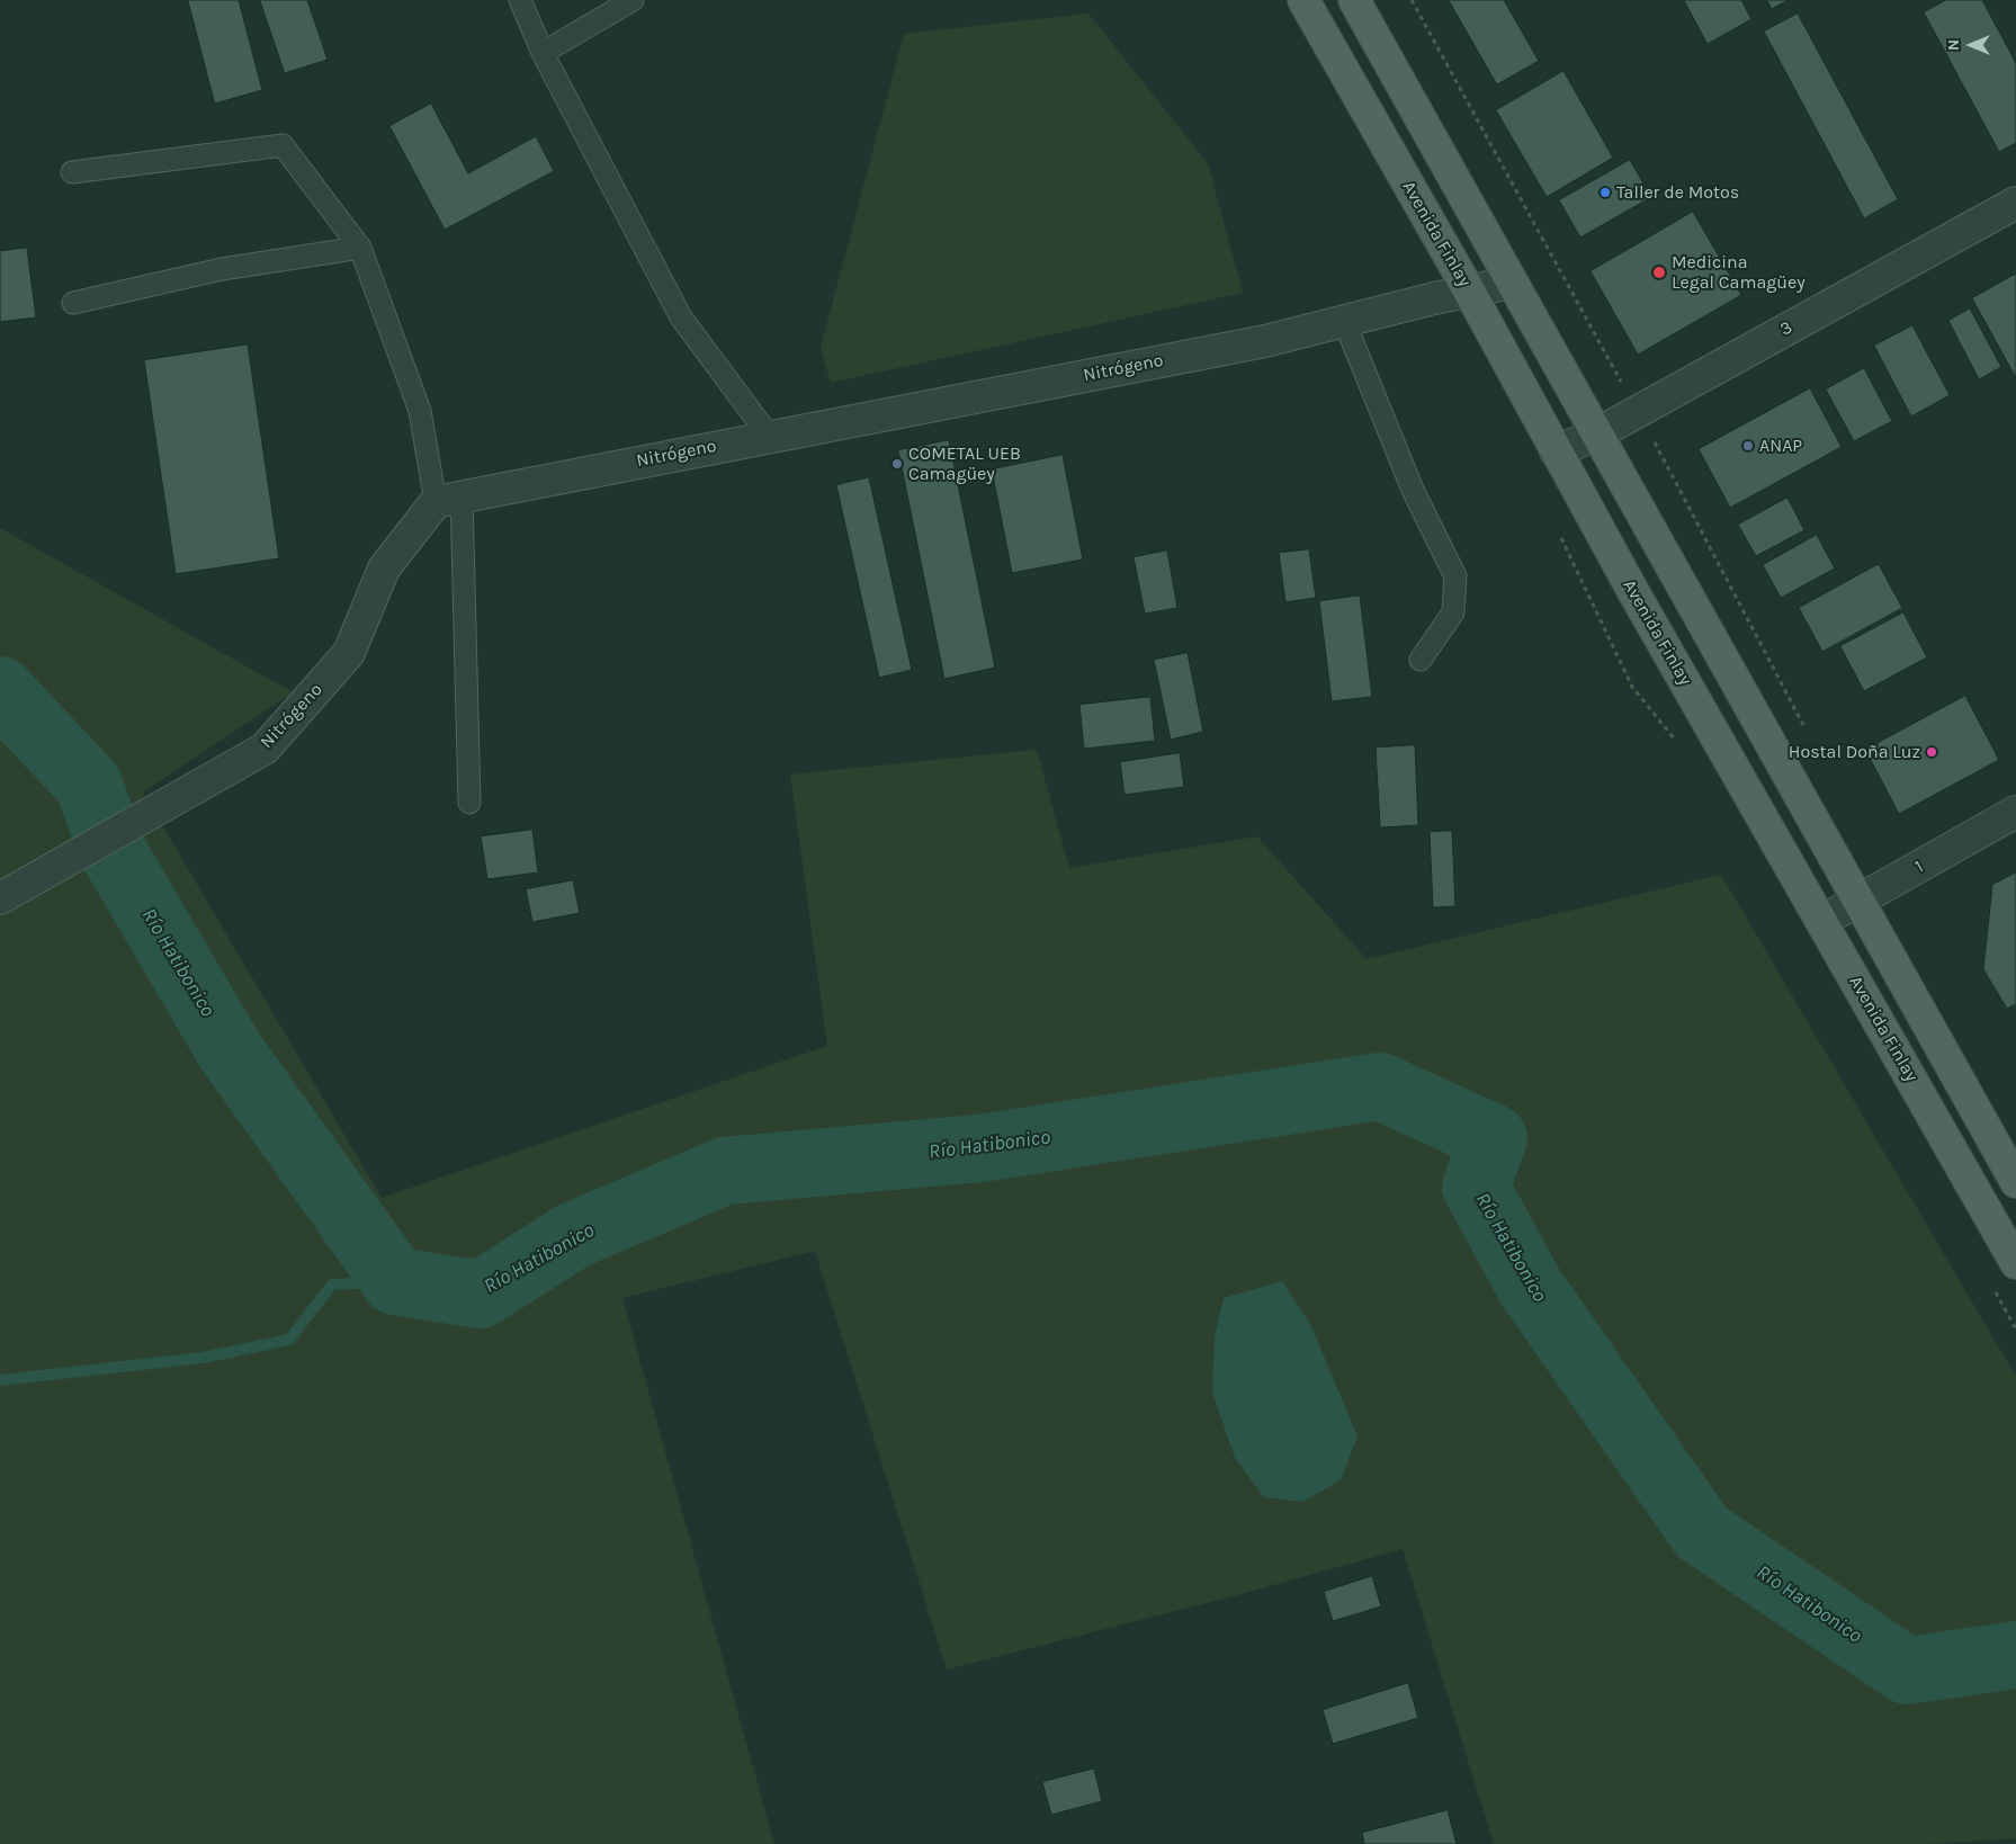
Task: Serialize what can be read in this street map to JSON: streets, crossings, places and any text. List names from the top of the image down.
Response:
{
  "streets": {
    "main road": ["Avenida Finlay"],
    "street": ["3", "Nitrógeno", "1"]
  },
  "crossings": [
    ["Avenida Finlay", "3"],
    ["Avenida Finlay", "Nitrógeno"],
    ["Avenida Finlay", "1"]
  ],
  "water": ["Río Hatibonico"],
  "places": [
    "Taller de Motos",
    "Medicina Legal Camagüey",
    "ANAP",
    "COMETAL UEB Camagüey",
    "Hostal Doña Luz"
  ],
  "north": "left"
}
